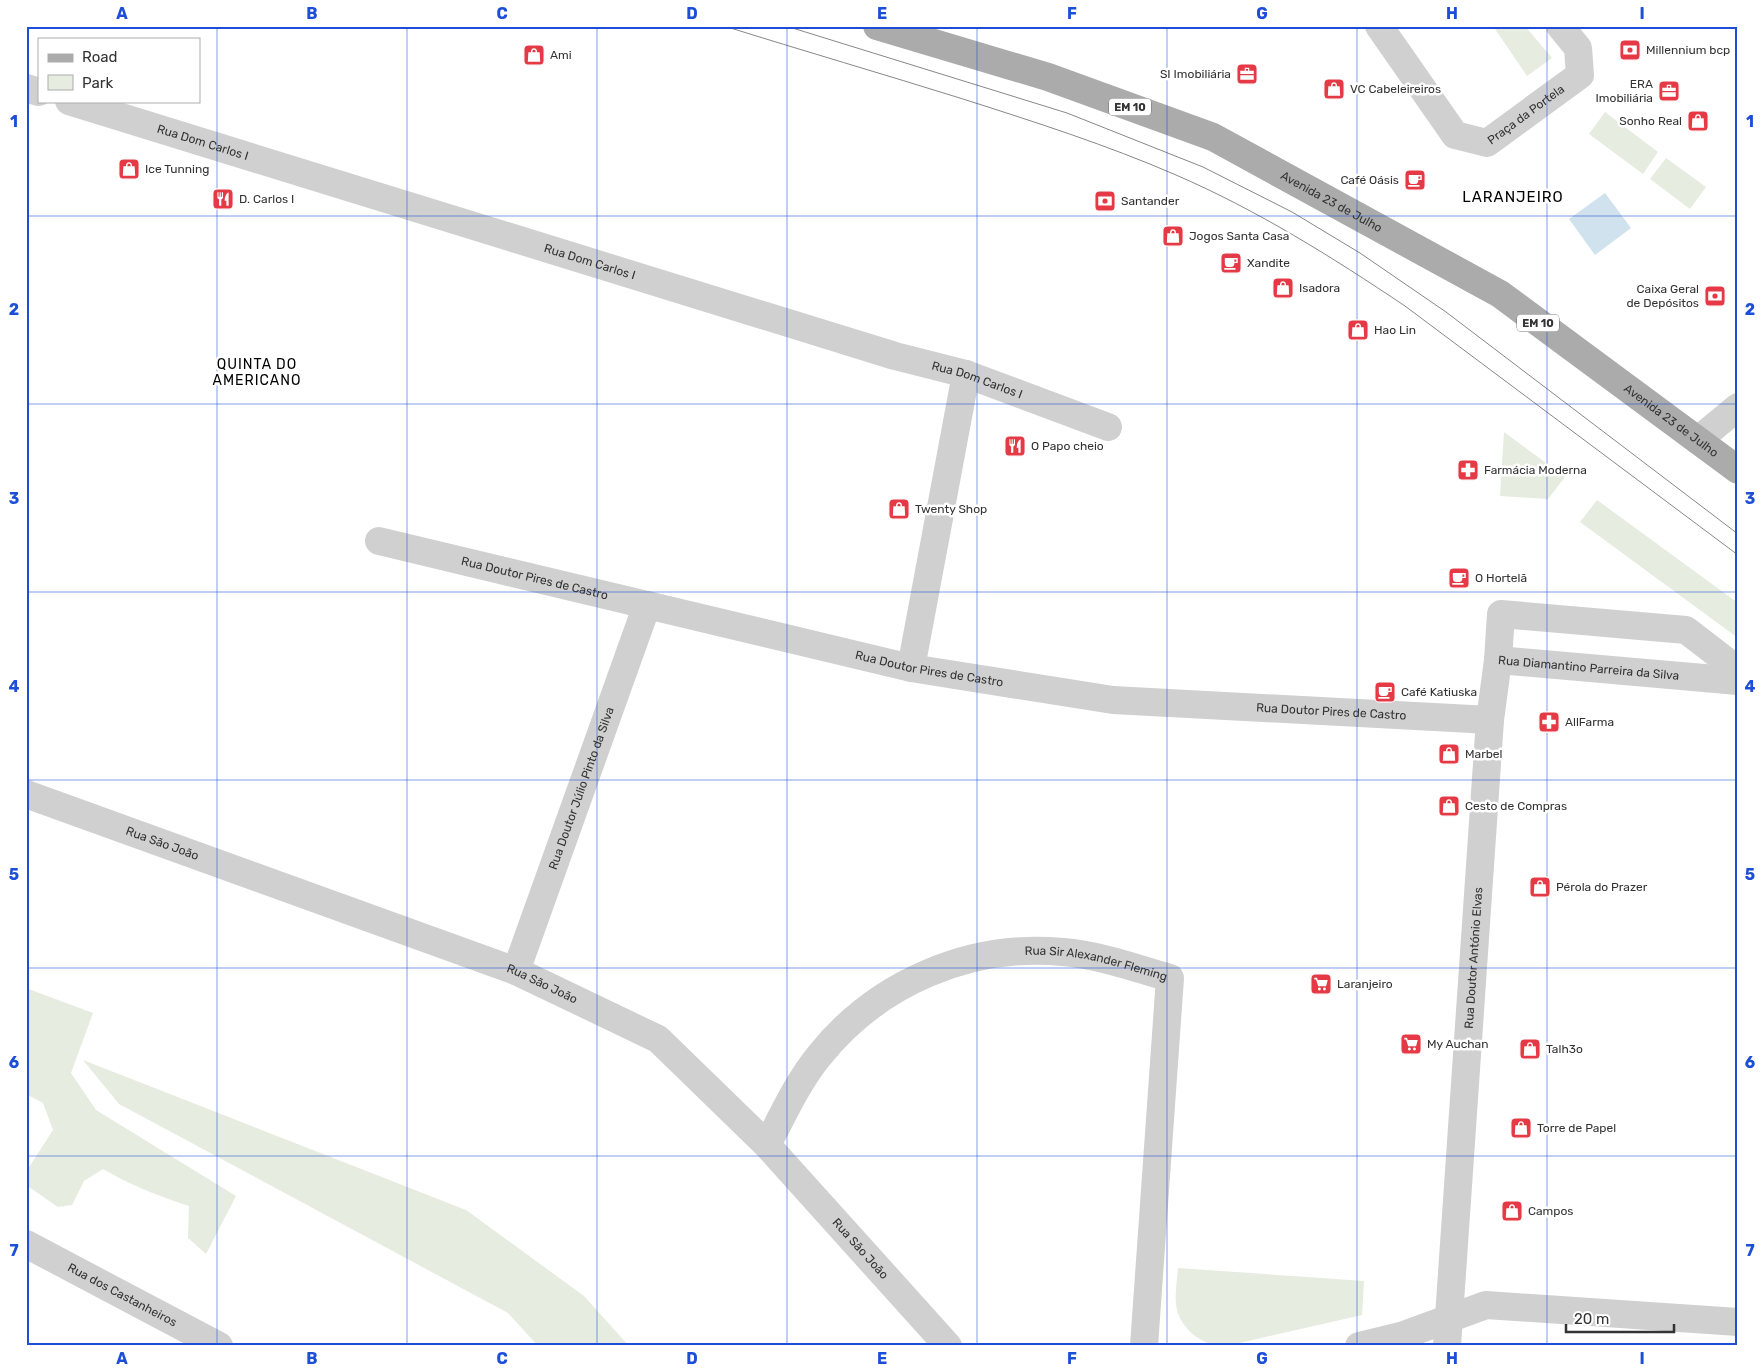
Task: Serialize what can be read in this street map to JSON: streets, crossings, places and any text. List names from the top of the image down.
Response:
{
  "streets": {
    "main road": ["EM 10", "Avenida 23 de Julho"],
    "street": [
      "Praça da Portela",
      "Rua Dom Carlos I",
      "Rua Doutor Pires de Castro",
      "Rua Diamantino Parreira da Silva",
      "Rua Doutor Júlio Pinto da Silva",
      "Rua São João",
      "Rua Doutor António Elvas",
      "Rua Sir Alexander Fleming",
      "Rua dos Castanheiros"
    ]
  },
  "crossings": [
    ["Rua Doutor Pires de Castro", "Rua Doutor Júlio Pinto da Silva"],
    ["Rua Doutor Pires de Castro", "Rua Doutor António Elvas"],
    ["Rua Diamantino Parreira da Silva", "Rua Doutor António Elvas"],
    ["Rua Doutor Júlio Pinto da Silva", "Rua São João"],
    ["Rua São João", "Rua Sir Alexander Fleming"]
  ],
  "districts": ["LARANJEIRO", "QUINTA DO AMERICANO"],
  "places": {
    "bank": ["Millennium bcp", "Santander", "Caixa Geral de Depósitos"],
    "shop": [
      "Ami",
      "VC Cabeleireiros",
      "Sonho Real",
      "Ice Tunning",
      "Jogos Santa Casa",
      "Isadora",
      "Hao Lin",
      "Twenty Shop",
      "Marbel",
      "Cesto de Compras",
      "Pérola do Prazer",
      "Talh3o",
      "Torre de Papel",
      "Campos"
    ],
    "office": ["SI Imobiliária", "ERA Imobiliária"],
    "cafe": [
      "Café Oásis",
      "Xandite",
      "O Hortelã",
      "Café Katiuska"
    ],
    "restaurant": ["D. Carlos I", "O Papo cheio"],
    "pharmacy": ["Farmácia Moderna", "AllFarma"],
    "supermarket": ["Laranjeiro", "My Auchan"]
  },
  "legend": ["Road", "Park"],
  "scale_bar": "20 m",
  "grid": {
    "columns": [
      "A",
      "B",
      "C",
      "D",
      "E",
      "F",
      "G",
      "H",
      "I"
    ],
    "rows": [
      "1",
      "2",
      "3",
      "4",
      "5",
      "6",
      "7"
    ]
  }
}
